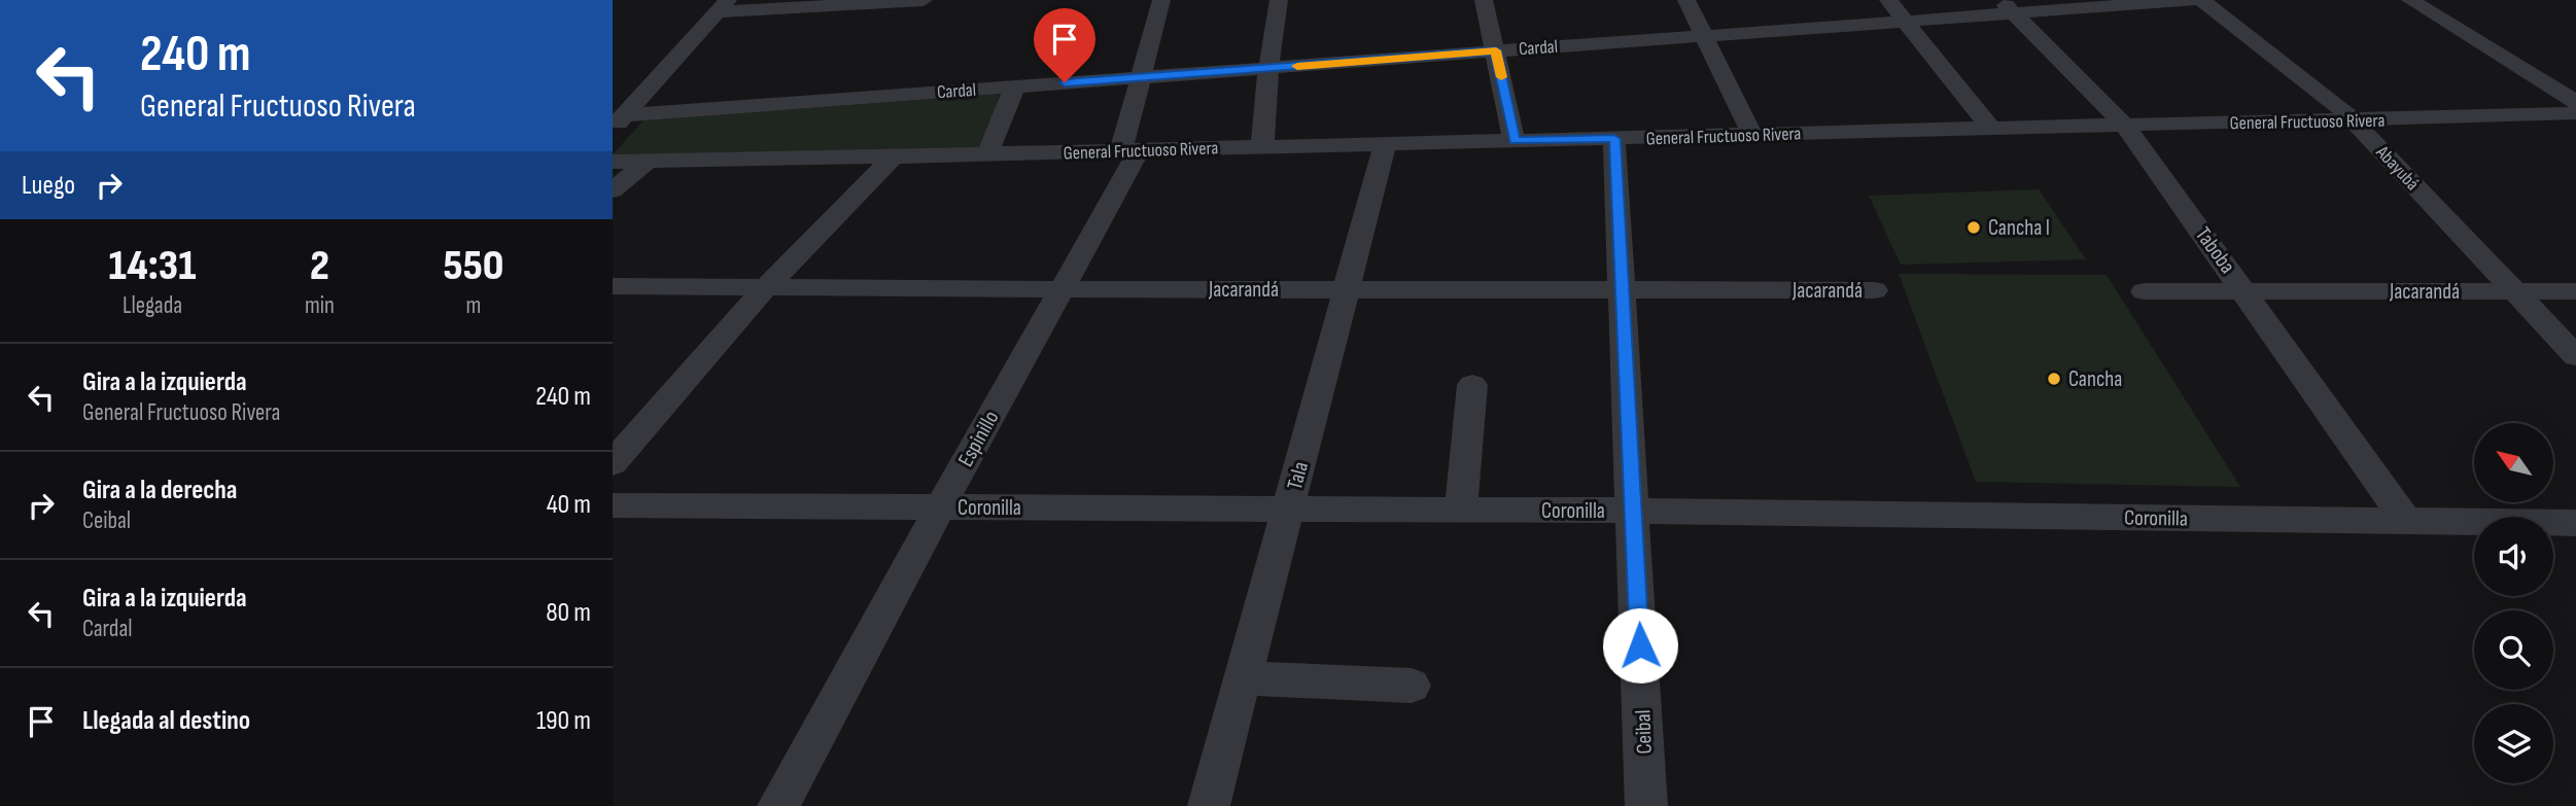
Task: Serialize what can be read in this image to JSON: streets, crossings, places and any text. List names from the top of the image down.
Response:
{
  "streets": {
    "street": [
      "Cardal",
      "General Fructuoso Rivera",
      "Abayubá",
      "Taboba",
      "Jacarandá",
      "Espinillo",
      "Tala",
      "Coronilla",
      "Ceibal"
    ]
  },
  "crossings": [
    ["Cardal", "Taboba"],
    ["Cardal", "Espinillo"],
    ["General Fructuoso Rivera", "Abayubá"],
    ["General Fructuoso Rivera", "Taboba"],
    ["General Fructuoso Rivera", "Espinillo"],
    ["General Fructuoso Rivera", "Tala"],
    ["General Fructuoso Rivera", "Ceibal"],
    ["Abayubá", "Jacarandá"],
    ["Taboba", "Jacarandá"],
    ["Taboba", "Coronilla"],
    ["Jacarandá", "Espinillo"],
    ["Jacarandá", "Tala"],
    ["Jacarandá", "Ceibal"],
    ["Espinillo", "Coronilla"],
    ["Tala", "Coronilla"],
    ["Coronilla", "Ceibal"]
  ],
  "places": ["Cancha I", "Cancha"],
  "north": "top left",
  "page": {
    "turn": ["240 m", "General Fructuoso Rivera"],
    "then": "Luego",
    "eta": [
      "14:31",
      "Llegada",
      "2",
      "min",
      "550",
      "m"
    ],
    "list": [
      {
        "name": "Gira a la izquierda",
        "note": "General Fructuoso Rivera",
        "value": "240 m"
      },
      {
        "name": "Gira a la derecha",
        "note": "Ceibal",
        "value": "40 m"
      },
      {
        "name": "Gira a la izquierda",
        "note": "Cardal",
        "value": "80 m"
      },
      {
        "name": "Llegada al destino",
        "value": "190 m"
      }
    ]
  }
}
